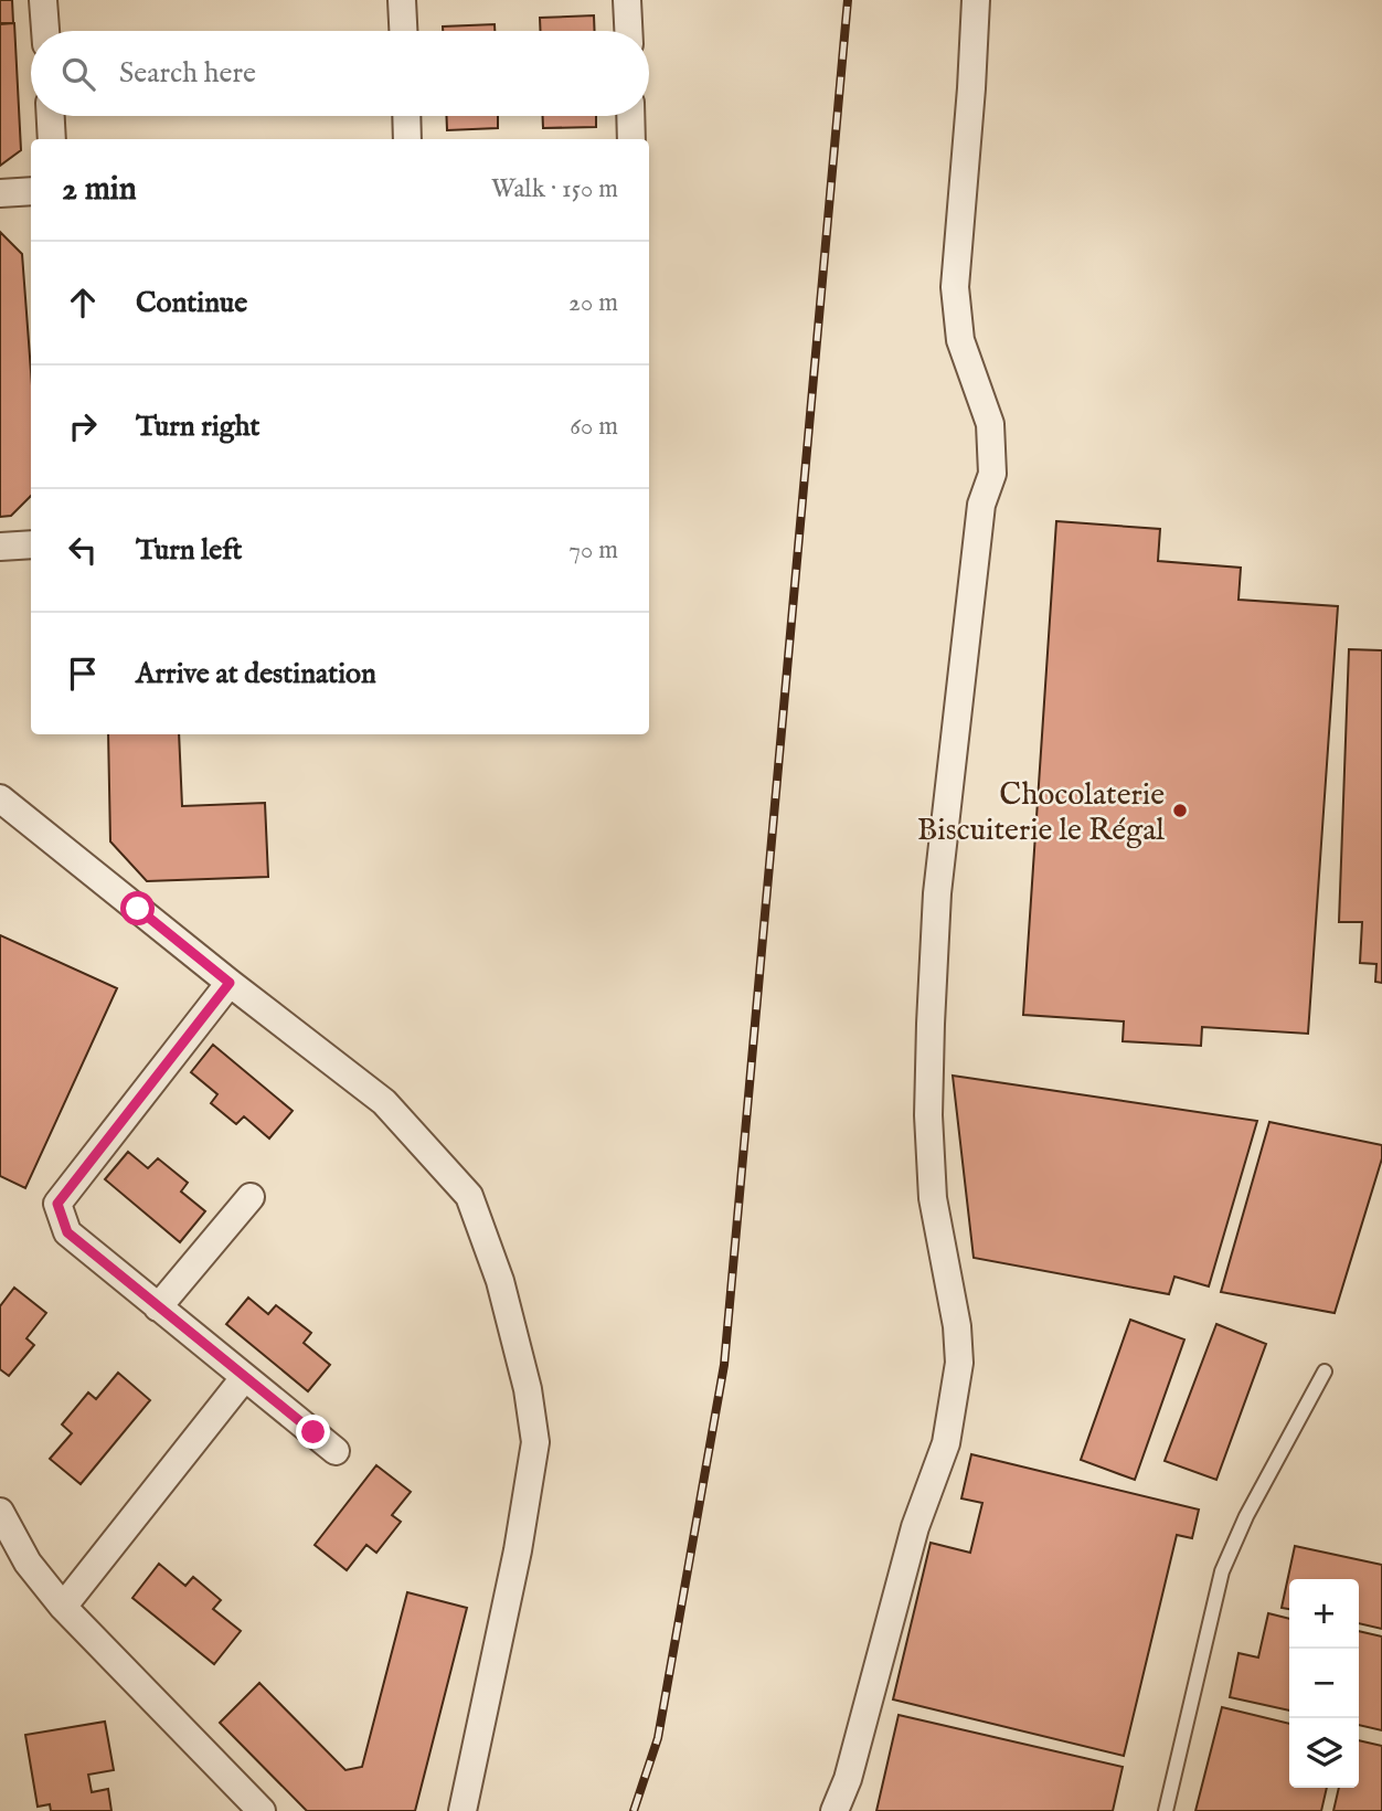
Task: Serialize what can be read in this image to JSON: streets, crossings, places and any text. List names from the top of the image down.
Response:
{
  "places": ["Chocolaterie Biscuiterie le Régal"],
  "page": {
    "search": "Search here",
    "heading": ["2 min", "Walk · 150 m"],
    "list": [
      ["Continue", "20 m"],
      ["Turn right", "60 m"],
      ["Turn left", "70 m"],
      "Arrive at destination"
    ],
    "map_buttons": ["+", "−"]
  }
}
